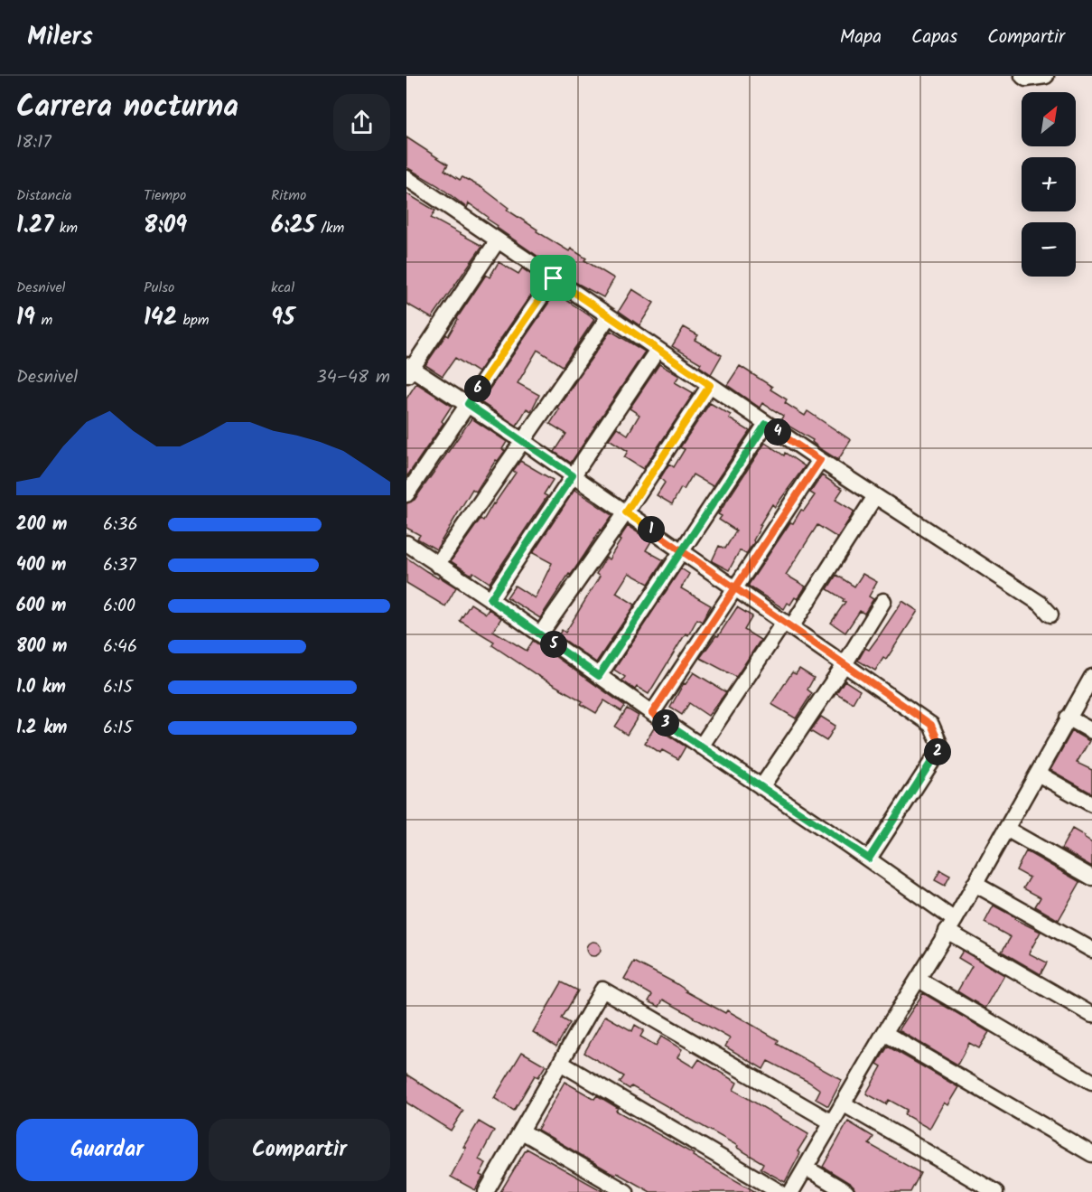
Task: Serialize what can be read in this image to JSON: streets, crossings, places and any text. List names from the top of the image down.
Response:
{
  "north": "top right",
  "page": {
    "header": "Milers",
    "nav": ["Mapa", "Capas", "Compartir"],
    "heading": ["Carrera nocturna", "18:17"],
    "map_buttons": ["+", "−"],
    "stats": [
      ["Distancia", "1.27 km"],
      ["Tiempo", "8:09"],
      ["Ritmo", "6:25 /km"],
      ["Desnivel", "19 m"],
      ["Pulso", "142 bpm"],
      ["kcal", "95"]
    ],
    "chart": ["Desnivel", "34–48 m"],
    "pins": [
      "6",
      "4",
      "1",
      "5",
      "3",
      "2"
    ],
    "list": [
      {
        "name": "200 m",
        "note": "6:36"
      },
      {
        "name": "400 m",
        "note": "6:37"
      },
      {
        "name": "600 m",
        "note": "6:00"
      },
      {
        "name": "800 m",
        "note": "6:46"
      },
      {
        "name": "1.0 km",
        "note": "6:15"
      },
      {
        "name": "1.2 km",
        "note": "6:15"
      }
    ],
    "buttons": ["Guardar", "Compartir"]
  }
}
